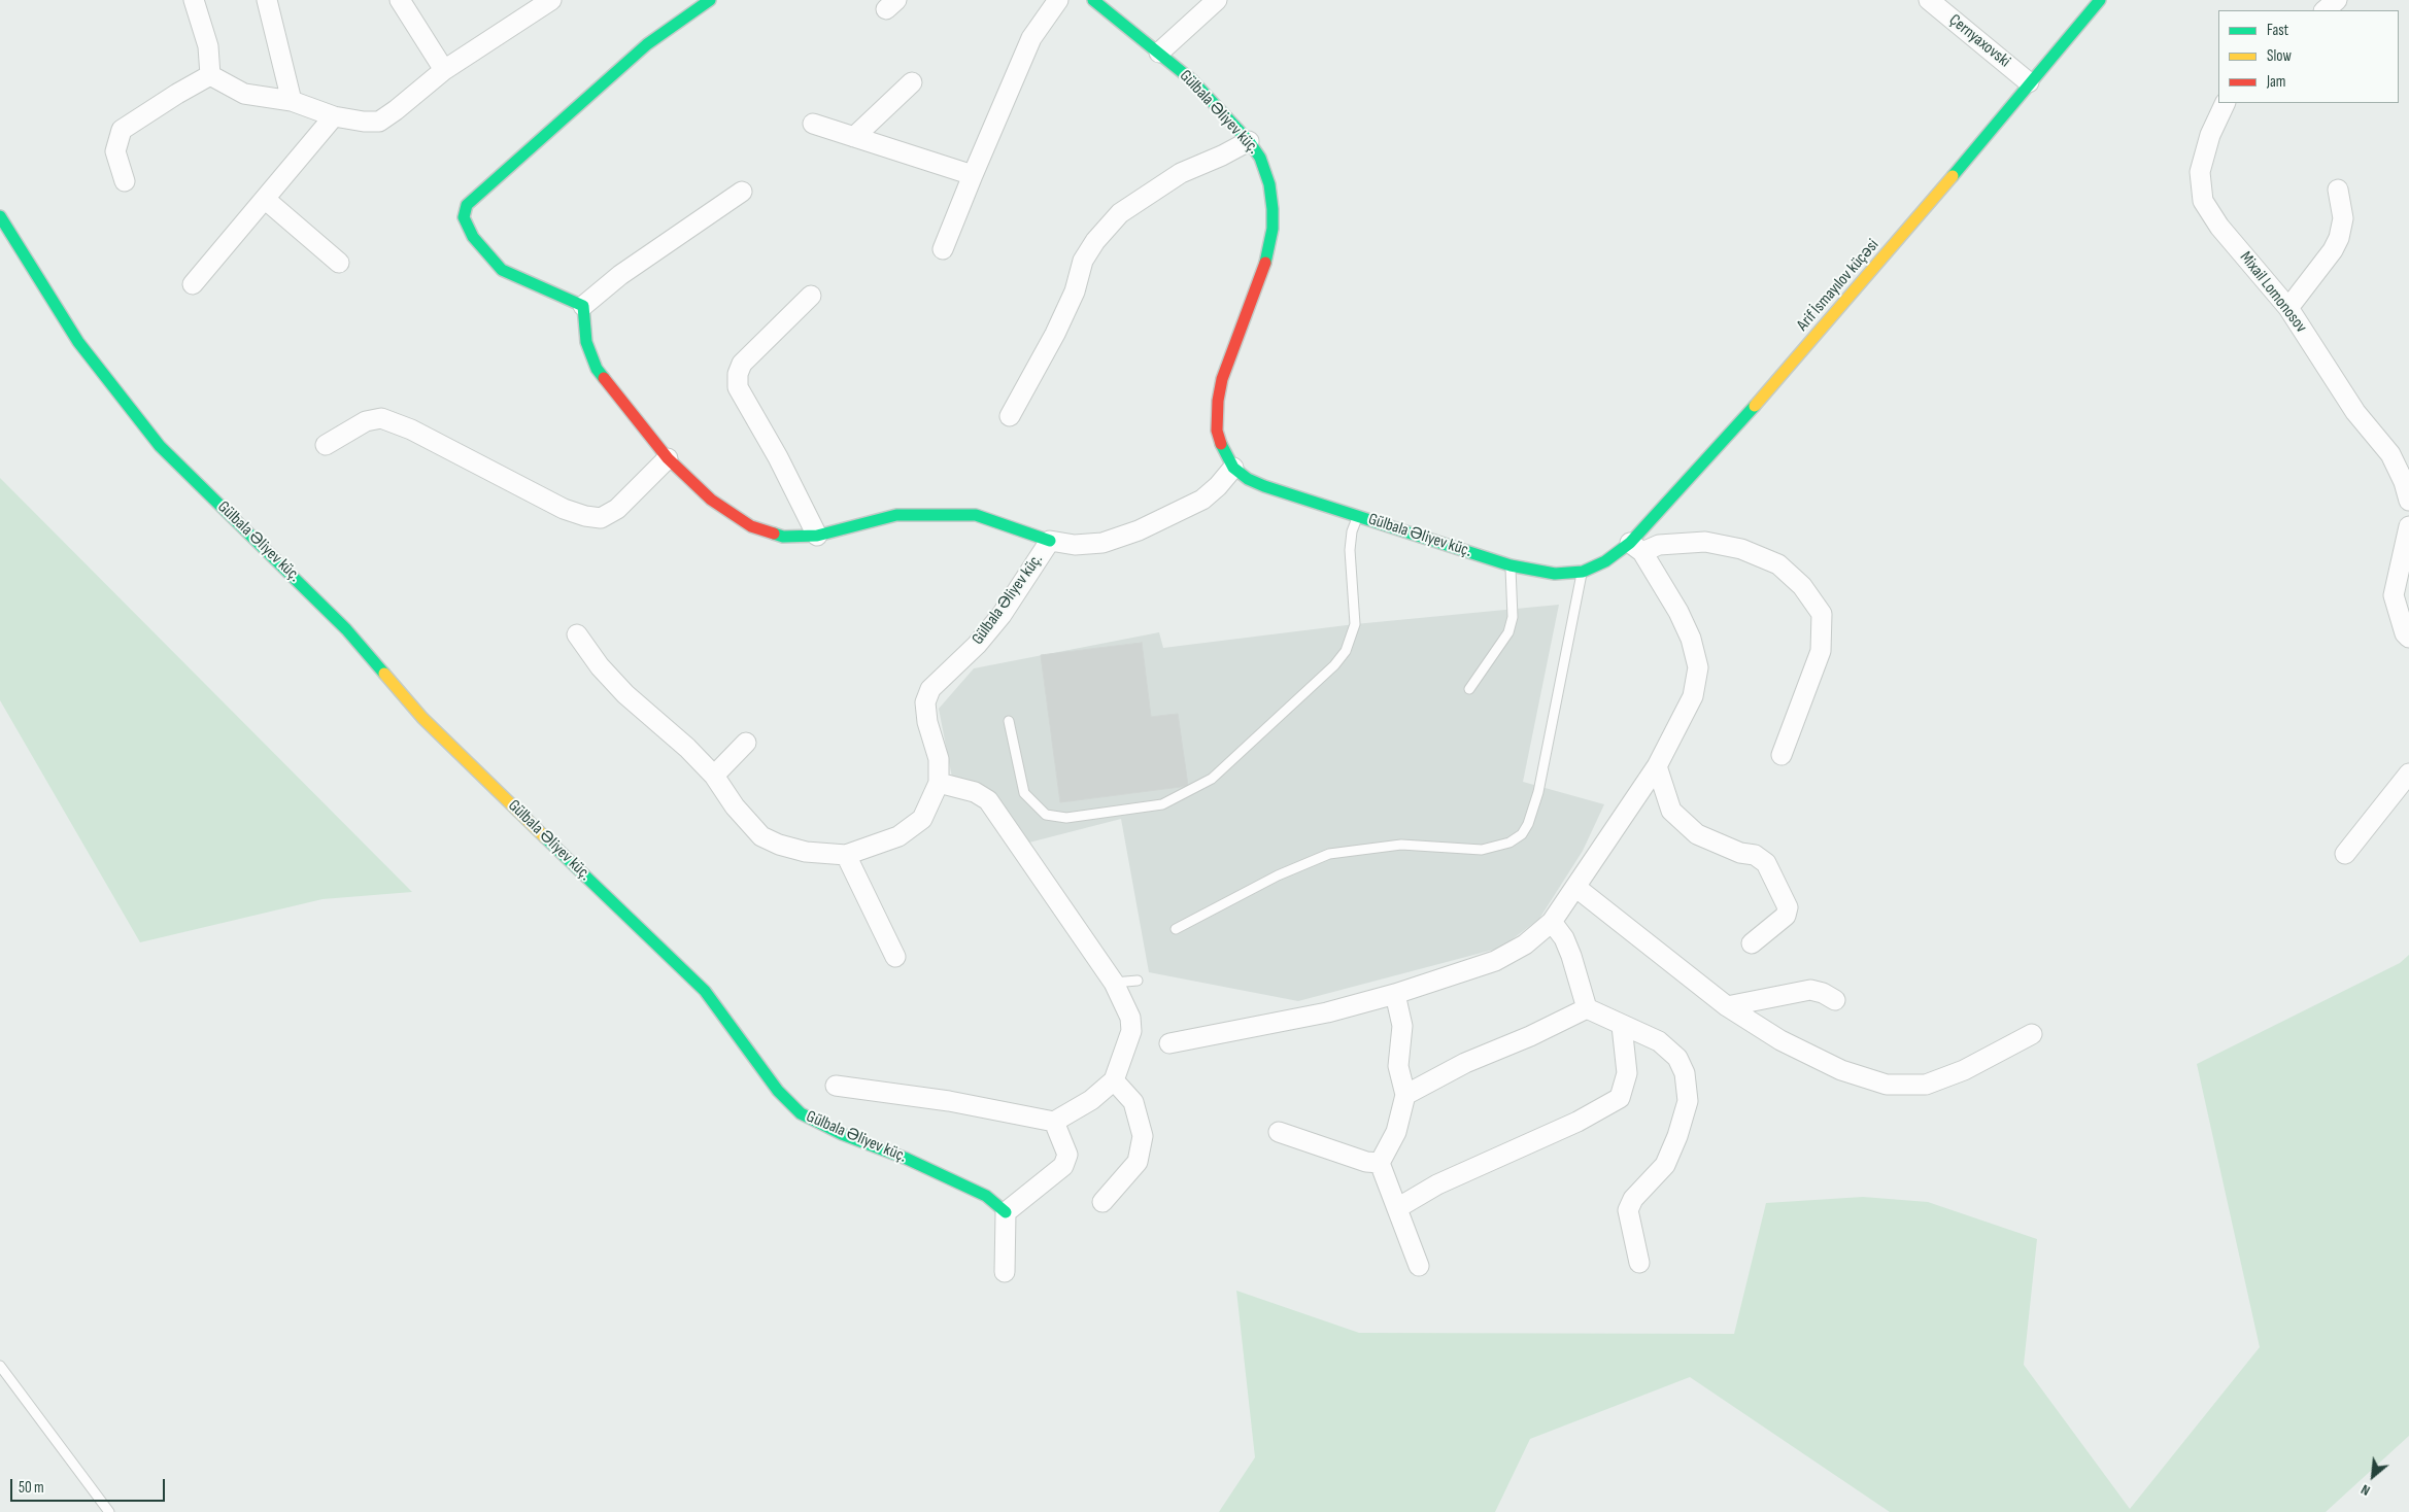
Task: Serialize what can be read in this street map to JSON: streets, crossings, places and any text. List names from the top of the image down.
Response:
{
  "streets": {
    "street": [
      "Çernyaxovski",
      "Gülbala Əliyev küç.",
      "Arif İsmayılov küçəsi",
      "Mixail Lomonosov"
    ]
  },
  "crossings": [
    ["Çernyaxovski", "Arif İsmayılov küçəsi"],
    ["Gülbala Əliyev küç.", "Arif İsmayılov küçəsi"]
  ],
  "legend": ["Fast", "Slow", "Jam"],
  "scale_bar": "50 m",
  "north": "bottom left"
}
